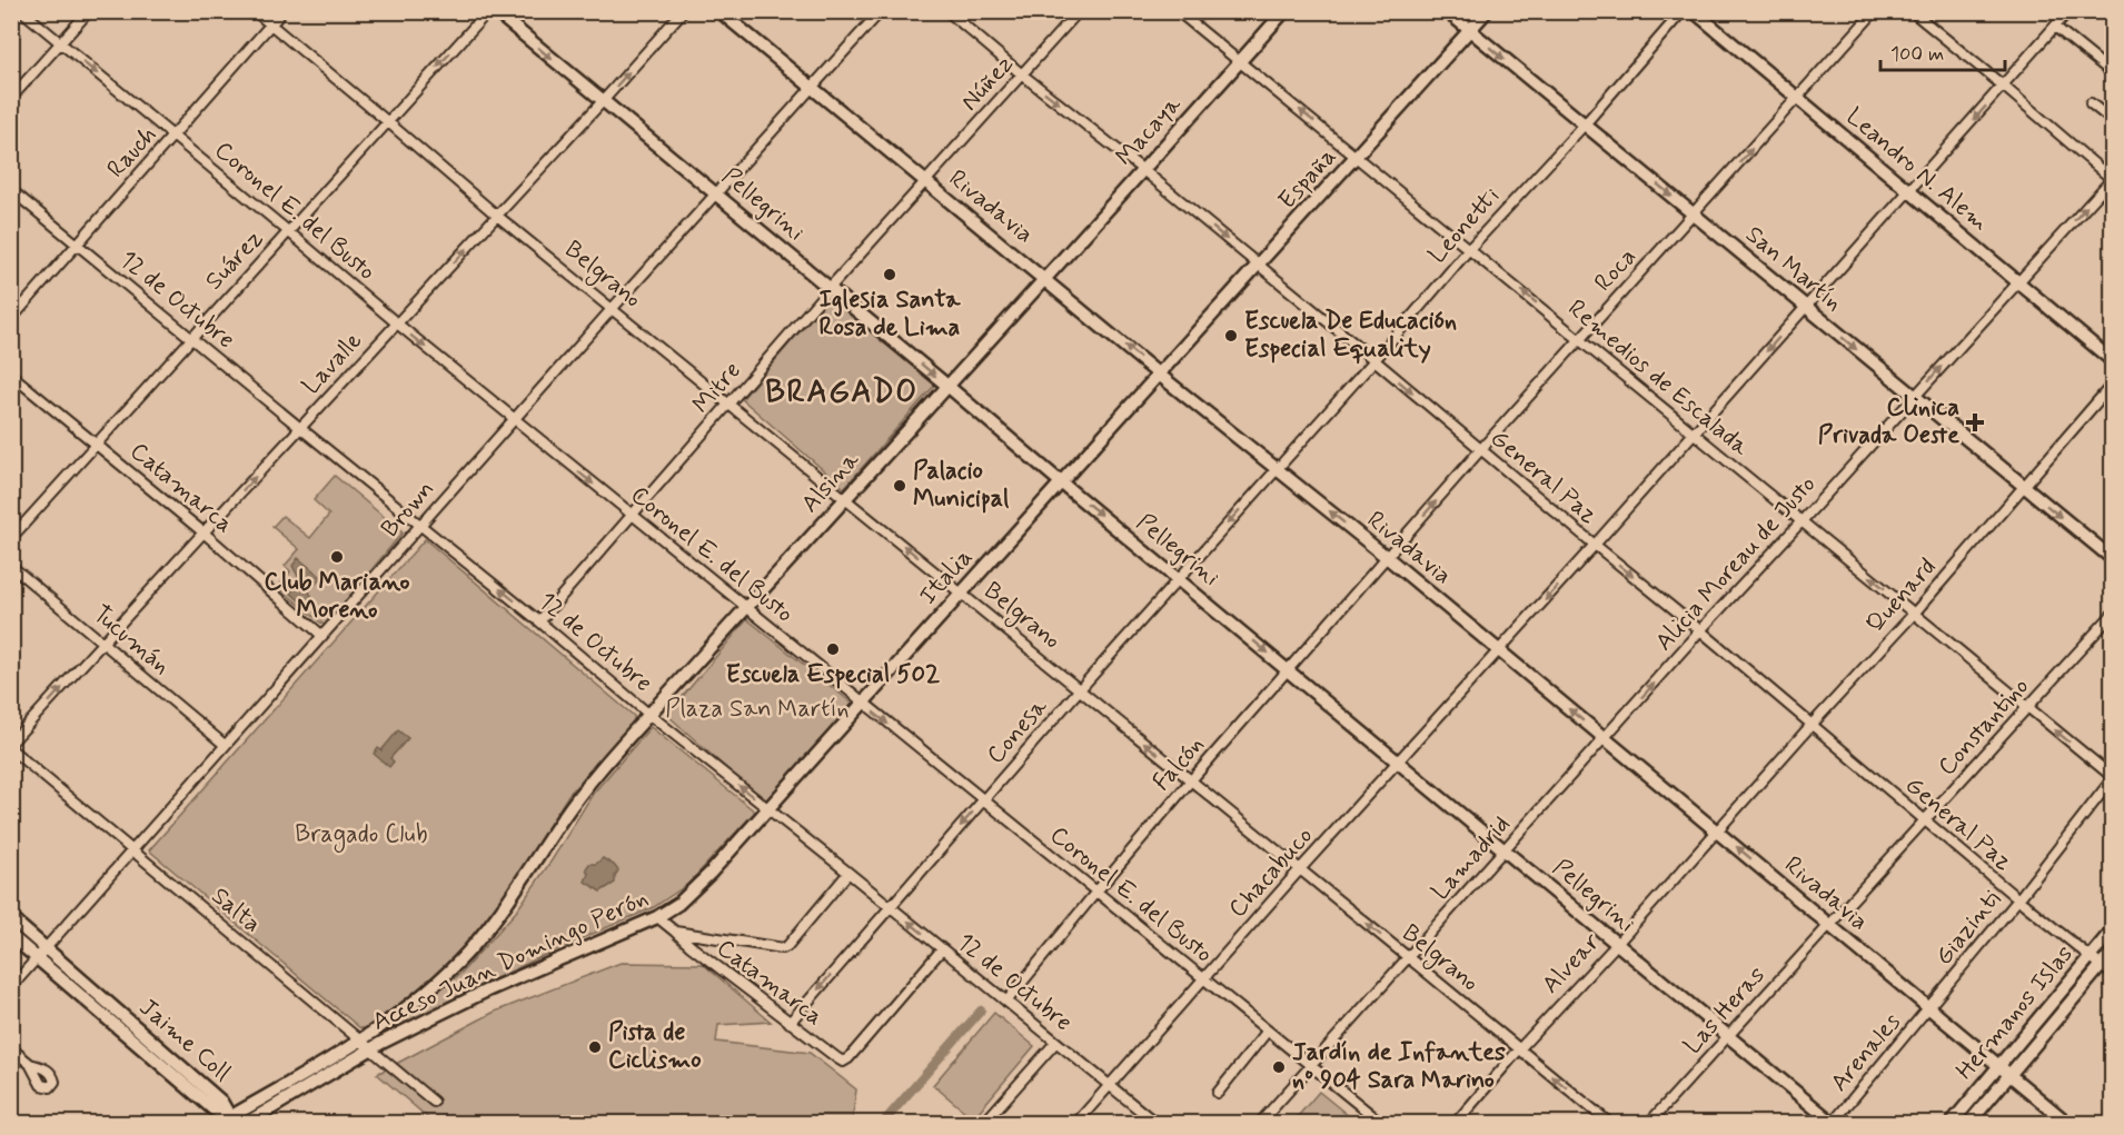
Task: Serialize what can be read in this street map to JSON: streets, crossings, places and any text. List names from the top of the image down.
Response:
{
  "streets": {
    "main road": [
      "Macaya",
      "Leandro N. Alem",
      "España",
      "Pellegrini",
      "Rivadavia",
      "San Martín",
      "Alsina",
      "Italia",
      "Acceso Juan Domingo Perón",
      "Hermanos Islas",
      "Jaime Coll"
    ],
    "street": [
      "Núñez",
      "Rauch",
      "Coronel E. del Busto",
      "Leonetti",
      "Suárez",
      "Roca",
      "Belgrano",
      "12 de Octubre",
      "Lavalle",
      "Remedios de Escalada",
      "Mitre",
      "General Paz",
      "Catamarca",
      "Brown",
      "Alicia Moreau de Justo",
      "Quenard",
      "Tucumán",
      "Constantino",
      "Conesa",
      "Falcón",
      "Lamadrid",
      "Chacabuco",
      "Salta",
      "Giazinti",
      "Alvear",
      "Las Heras",
      "Arenales"
    ]
  },
  "crossings": [
    ["Núñez", "Rivadavia"],
    ["Núñez", "Mitre"],
    ["Núñez", "General Paz"],
    ["Macaya", "Rivadavia"],
    ["Macaya", "Remedios de Escalada"],
    ["Macaya", "General Paz"],
    ["Macaya", "Alsina"],
    ["Rauch", "Coronel E. del Busto"],
    ["Rauch", "Belgrano"],
    ["Rauch", "12 de Octubre"],
    ["Leandro N. Alem", "Roca"],
    ["Leandro N. Alem", "Alicia Moreau de Justo"],
    ["Leandro N. Alem", "Chacabuco"],
    ["España", "Rivadavia"],
    ["España", "San Martín"],
    ["España", "Remedios de Escalada"],
    ["España", "General Paz"],
    ["España", "Italia"],
    ["Pellegrini", "Lavalle"],
    ["Pellegrini", "Mitre"],
    ["Pellegrini", "Alsina"],
    ["Pellegrini", "Brown"],
    ["Pellegrini", "Italia"],
    ["Pellegrini", "Conesa"],
    ["Pellegrini", "Falcón"],
    ["Pellegrini", "Lamadrid"],
    ["Pellegrini", "Chacabuco"],
    ["Pellegrini", "Alvear"],
    ["Pellegrini", "Las Heras"],
    ["Pellegrini", "Arenales"],
    ["Rivadavia", "Leonetti"],
    ["Rivadavia", "Roca"],
    ["Rivadavia", "Mitre"],
    ["Rivadavia", "Alsina"],
    ["Rivadavia", "Brown"],
    ["Rivadavia", "Alicia Moreau de Justo"],
    ["Rivadavia", "Italia"],
    ["Rivadavia", "Quenard"],
    ["Rivadavia", "Constantino"],
    ["Rivadavia", "Conesa"],
    ["Rivadavia", "Falcón"],
    ["Rivadavia", "Lamadrid"],
    ["Rivadavia", "Chacabuco"],
    ["Rivadavia", "Giazinti"],
    ["Rivadavia", "Alvear"],
    ["Rivadavia", "Las Heras"],
    ["Rivadavia", "Hermanos Islas"],
    ["Rivadavia", "Arenales"],
    ["Coronel E. del Busto", "Suárez"],
    ["Coronel E. del Busto", "Lavalle"],
    ["Coronel E. del Busto", "Mitre"],
    ["Coronel E. del Busto", "Alsina"],
    ["Coronel E. del Busto", "Brown"],
    ["Coronel E. del Busto", "Italia"],
    ["Coronel E. del Busto", "Conesa"],
    ["Coronel E. del Busto", "Falcón"],
    ["Coronel E. del Busto", "Lamadrid"],
    ["Coronel E. del Busto", "Chacabuco"],
    ["Leonetti", "San Martín"],
    ["Leonetti", "Remedios de Escalada"],
    ["Leonetti", "General Paz"],
    ["Leonetti", "Conesa"],
    ["Suárez", "Belgrano"],
    ["Suárez", "12 de Octubre"],
    ["Suárez", "Catamarca"],
    ["San Martín", "Roca"],
    ["San Martín", "Alicia Moreau de Justo"],
    ["San Martín", "Quenard"],
    ["San Martín", "Chacabuco"],
    ["Roca", "Remedios de Escalada"],
    ["Roca", "General Paz"],
    ["Roca", "Falcón"],
    ["Belgrano", "Lavalle"],
    ["Belgrano", "Mitre"],
    ["Belgrano", "Alsina"],
    ["Belgrano", "Brown"],
    ["Belgrano", "Italia"],
    ["Belgrano", "Conesa"],
    ["Belgrano", "Falcón"],
    ["Belgrano", "Lamadrid"],
    ["Belgrano", "Chacabuco"],
    ["Belgrano", "Alvear"],
    ["12 de Octubre", "Lavalle"],
    ["12 de Octubre", "Mitre"],
    ["12 de Octubre", "Alsina"],
    ["12 de Octubre", "Catamarca"],
    ["12 de Octubre", "Brown"],
    ["12 de Octubre", "Italia"],
    ["12 de Octubre", "Conesa"],
    ["12 de Octubre", "Falcón"],
    ["12 de Octubre", "Chacabuco"],
    ["12 de Octubre", "Acceso Juan Domingo Perón"],
    ["Lavalle", "Catamarca"],
    ["Lavalle", "Tucumán"],
    ["Remedios de Escalada", "Alicia Moreau de Justo"],
    ["Remedios de Escalada", "Quenard"],
    ["Remedios de Escalada", "Constantino"],
    ["Remedios de Escalada", "Chacabuco"],
    ["Remedios de Escalada", "Giazinti"],
    ["General Paz", "Alicia Moreau de Justo"],
    ["General Paz", "Quenard"],
    ["General Paz", "Constantino"],
    ["General Paz", "Chacabuco"],
    ["General Paz", "Giazinti"],
    ["General Paz", "Hermanos Islas"],
    ["Alsina", "Acceso Juan Domingo Perón"],
    ["Catamarca", "Brown"],
    ["Catamarca", "Conesa"],
    ["Catamarca", "Acceso Juan Domingo Perón"],
    ["Brown", "Tucumán"],
    ["Brown", "Salta"],
    ["Brown", "Jaime Coll"],
    ["Alicia Moreau de Justo", "Lamadrid"],
    ["Italia", "Acceso Juan Domingo Perón"],
    ["Quenard", "Alvear"],
    ["Constantino", "Las Heras"],
    ["Salta", "Acceso Juan Domingo Perón"],
    ["Giazinti", "Arenales"],
    ["Acceso Juan Domingo Perón", "Jaime Coll"]
  ],
  "one_way": [
    "San Martín",
    "Roca",
    "Lavalle",
    "Remedios de Escalada",
    "General Paz",
    "Alicia Moreau de Justo",
    "Conesa"
  ],
  "districts": ["BRAGADO"],
  "parks": ["Plaza San Martín", "Bragado Club"],
  "places": {
    "other": [
      "Iglesia Santa Rosa de Lima",
      "Escuela De Educación Especial Equality",
      "Palacio Municipal",
      "Club Mariano Moreno",
      "Escuela Especial 502",
      "Pista de Ciclismo",
      "Jardín de Infantes nº 904 Sara Marino"
    ],
    "health": ["Clinica Privada Oeste"]
  },
  "scale_bar": "100 m"
}
